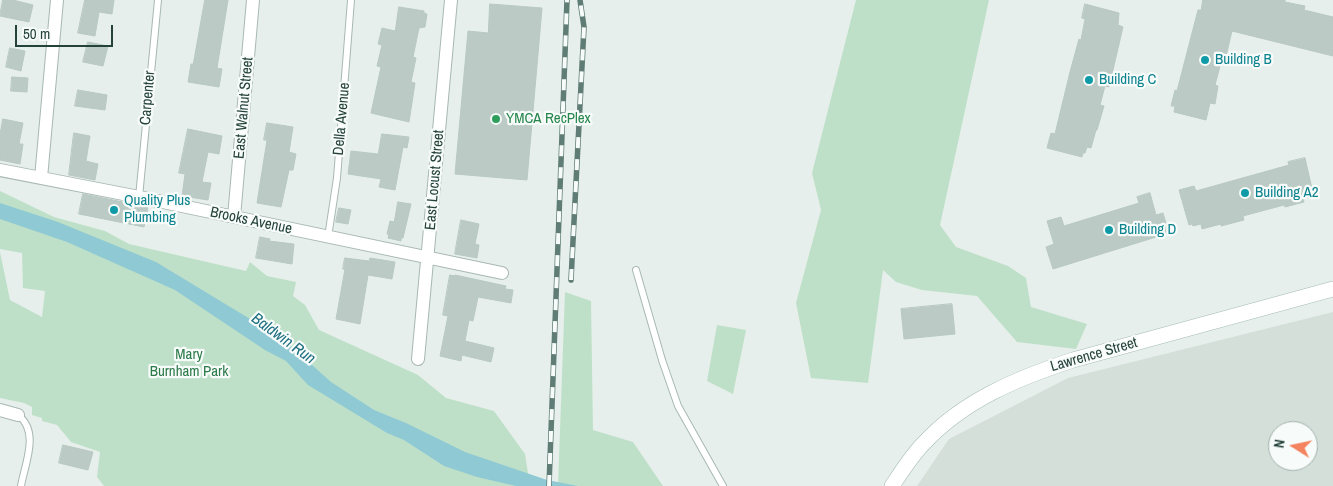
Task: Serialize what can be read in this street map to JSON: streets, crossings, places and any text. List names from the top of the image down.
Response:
{
  "streets": {
    "street": [
      "East Walnut Street",
      "East Locust Street",
      "Brooks Avenue",
      "Lawrence Street"
    ],
    "lane": ["Carpenter", "Della Avenue"]
  },
  "crossings": [
    ["Carpenter", "Brooks Avenue"],
    ["East Walnut Street", "Brooks Avenue"],
    ["Della Avenue", "Brooks Avenue"],
    ["East Locust Street", "Brooks Avenue"]
  ],
  "water": ["Baldwin Run"],
  "parks": ["Mary Burnham Park"],
  "places": [
    "Building B",
    "Building C",
    "YMCA RecPlex",
    "Building A2",
    "Quality Plus Plumbing",
    "Building D"
  ],
  "scale_bar": "50 m",
  "north": "left"
}
